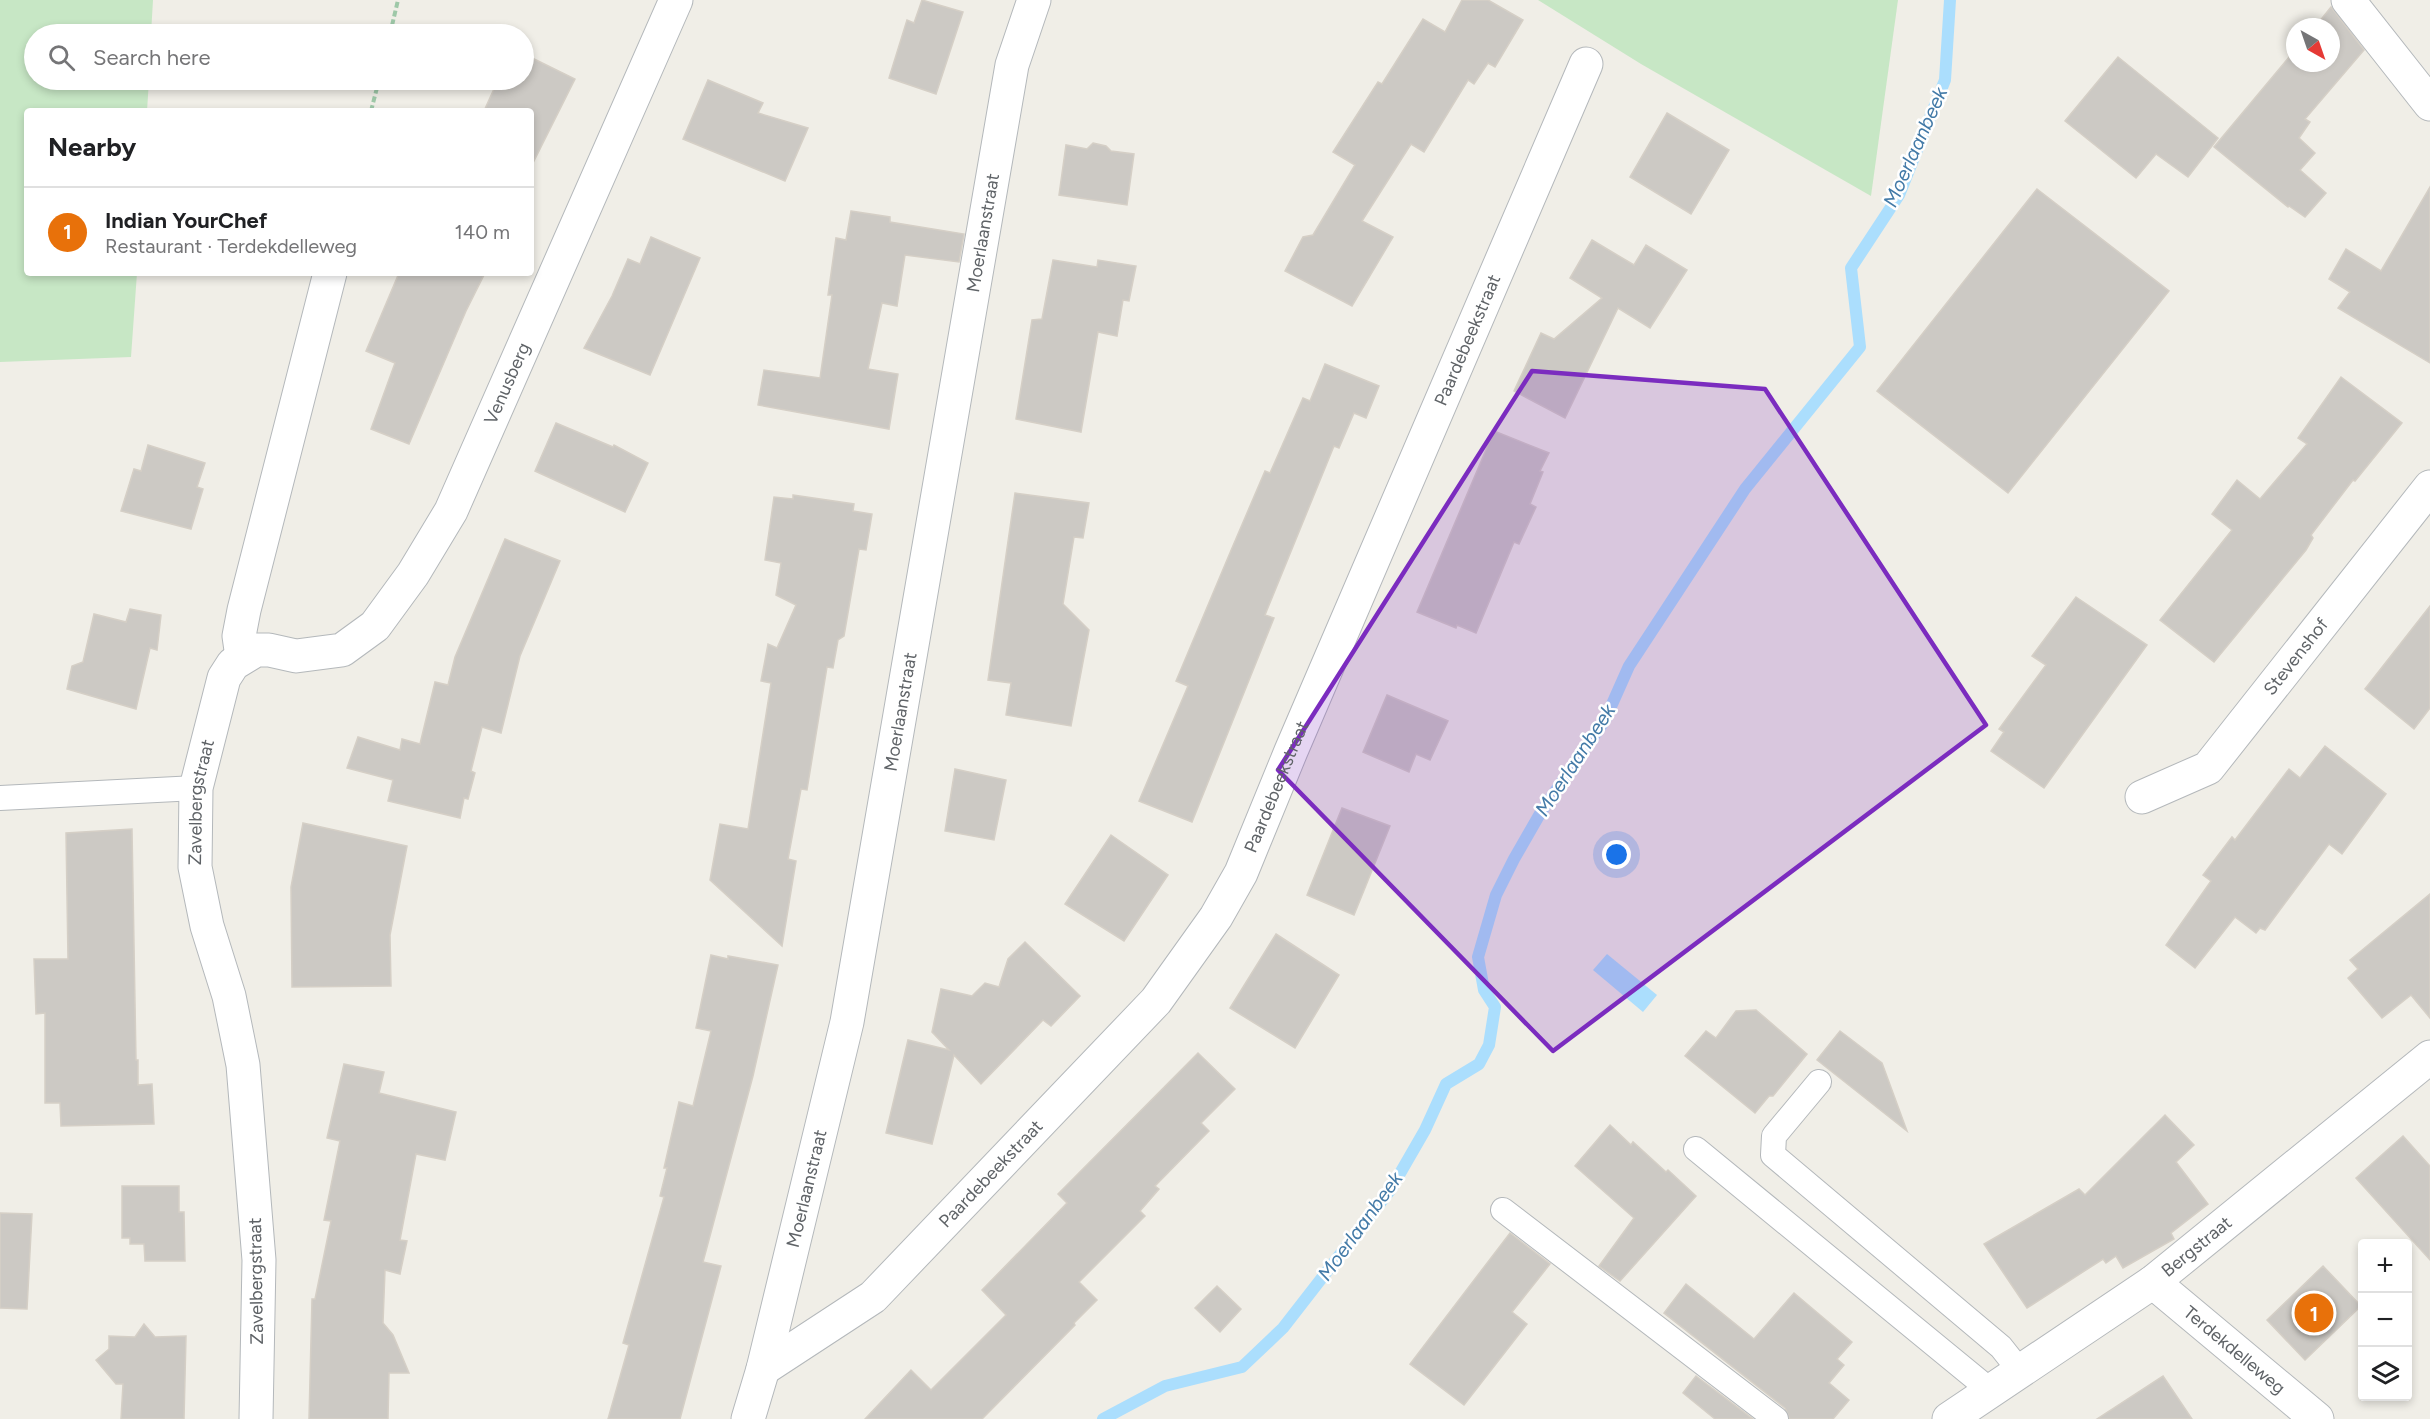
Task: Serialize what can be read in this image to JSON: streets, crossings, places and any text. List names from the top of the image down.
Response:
{
  "streets": {
    "street": [
      "Moerlaanstraat",
      "Paardebeekstraat",
      "Venusberg",
      "Stevenshof",
      "Zavelbergstraat",
      "Bergstraat",
      "Terdekdelleweg"
    ]
  },
  "crossings": [
    ["Moerlaanstraat", "Paardebeekstraat"],
    ["Venusberg", "Zavelbergstraat"],
    ["Bergstraat", "Terdekdelleweg"]
  ],
  "water": ["Moerlaanbeek"],
  "north": "bottom right",
  "page": {
    "search": "Search here",
    "heading": "Nearby",
    "list": [
      {
        "mark": "1",
        "name": "Indian YourChef",
        "note": "Restaurant · Terdekdelleweg",
        "value": "140 m"
      }
    ],
    "map_buttons": ["+", "−"],
    "pins": "1"
  }
}
